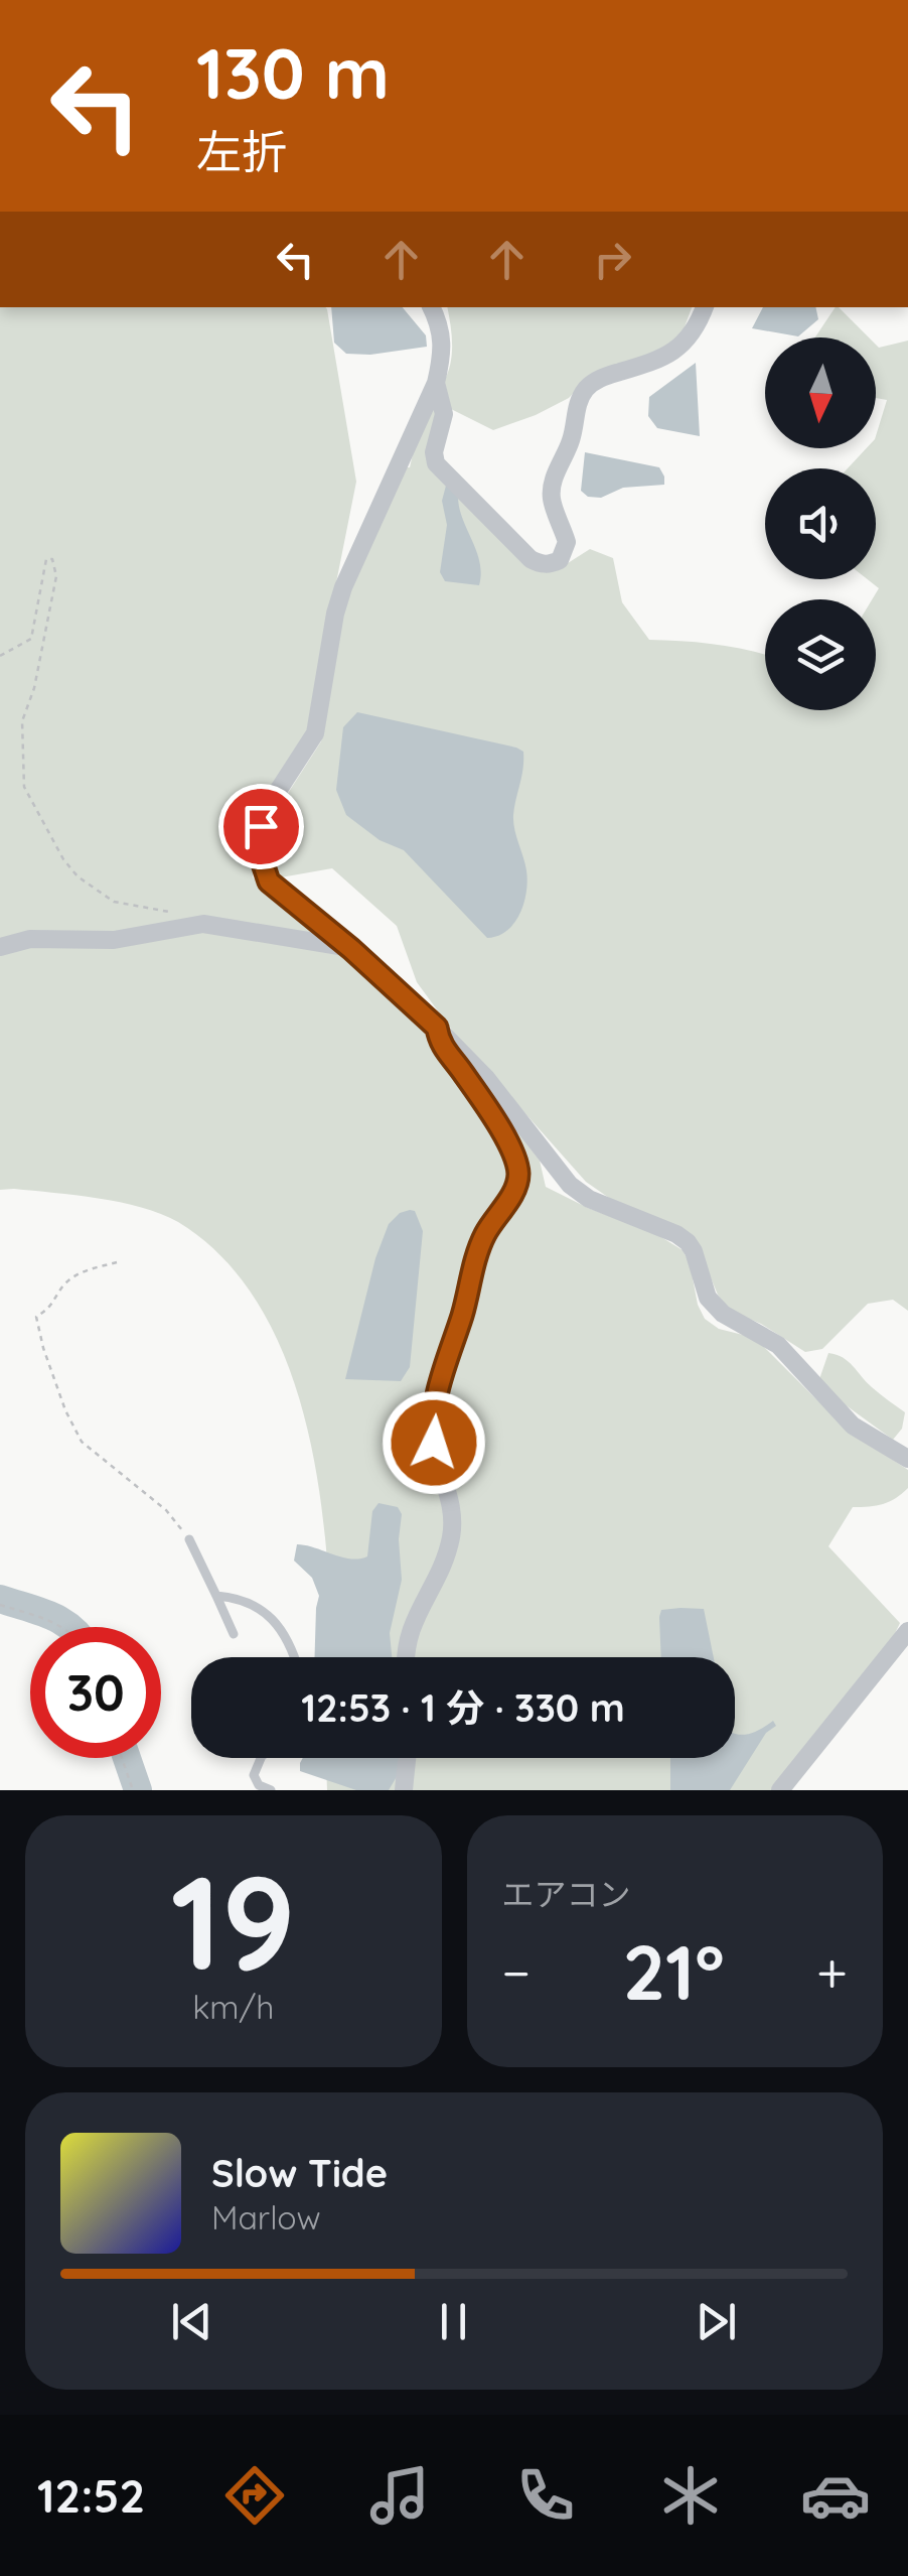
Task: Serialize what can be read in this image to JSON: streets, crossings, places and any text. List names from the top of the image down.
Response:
{
  "north": "bottom",
  "page": {
    "turn": ["130 m", "左折"],
    "limit": "30",
    "trip": "12:53 · 1 分 · 330 m",
    "tile": [
      ["19", "km/h"],
      "エアコン"
    ],
    "heat": ["−", "21°", "+"],
    "song": ["Slow Tide", "Marlow"],
    "tabs": "12:52"
  }
}
